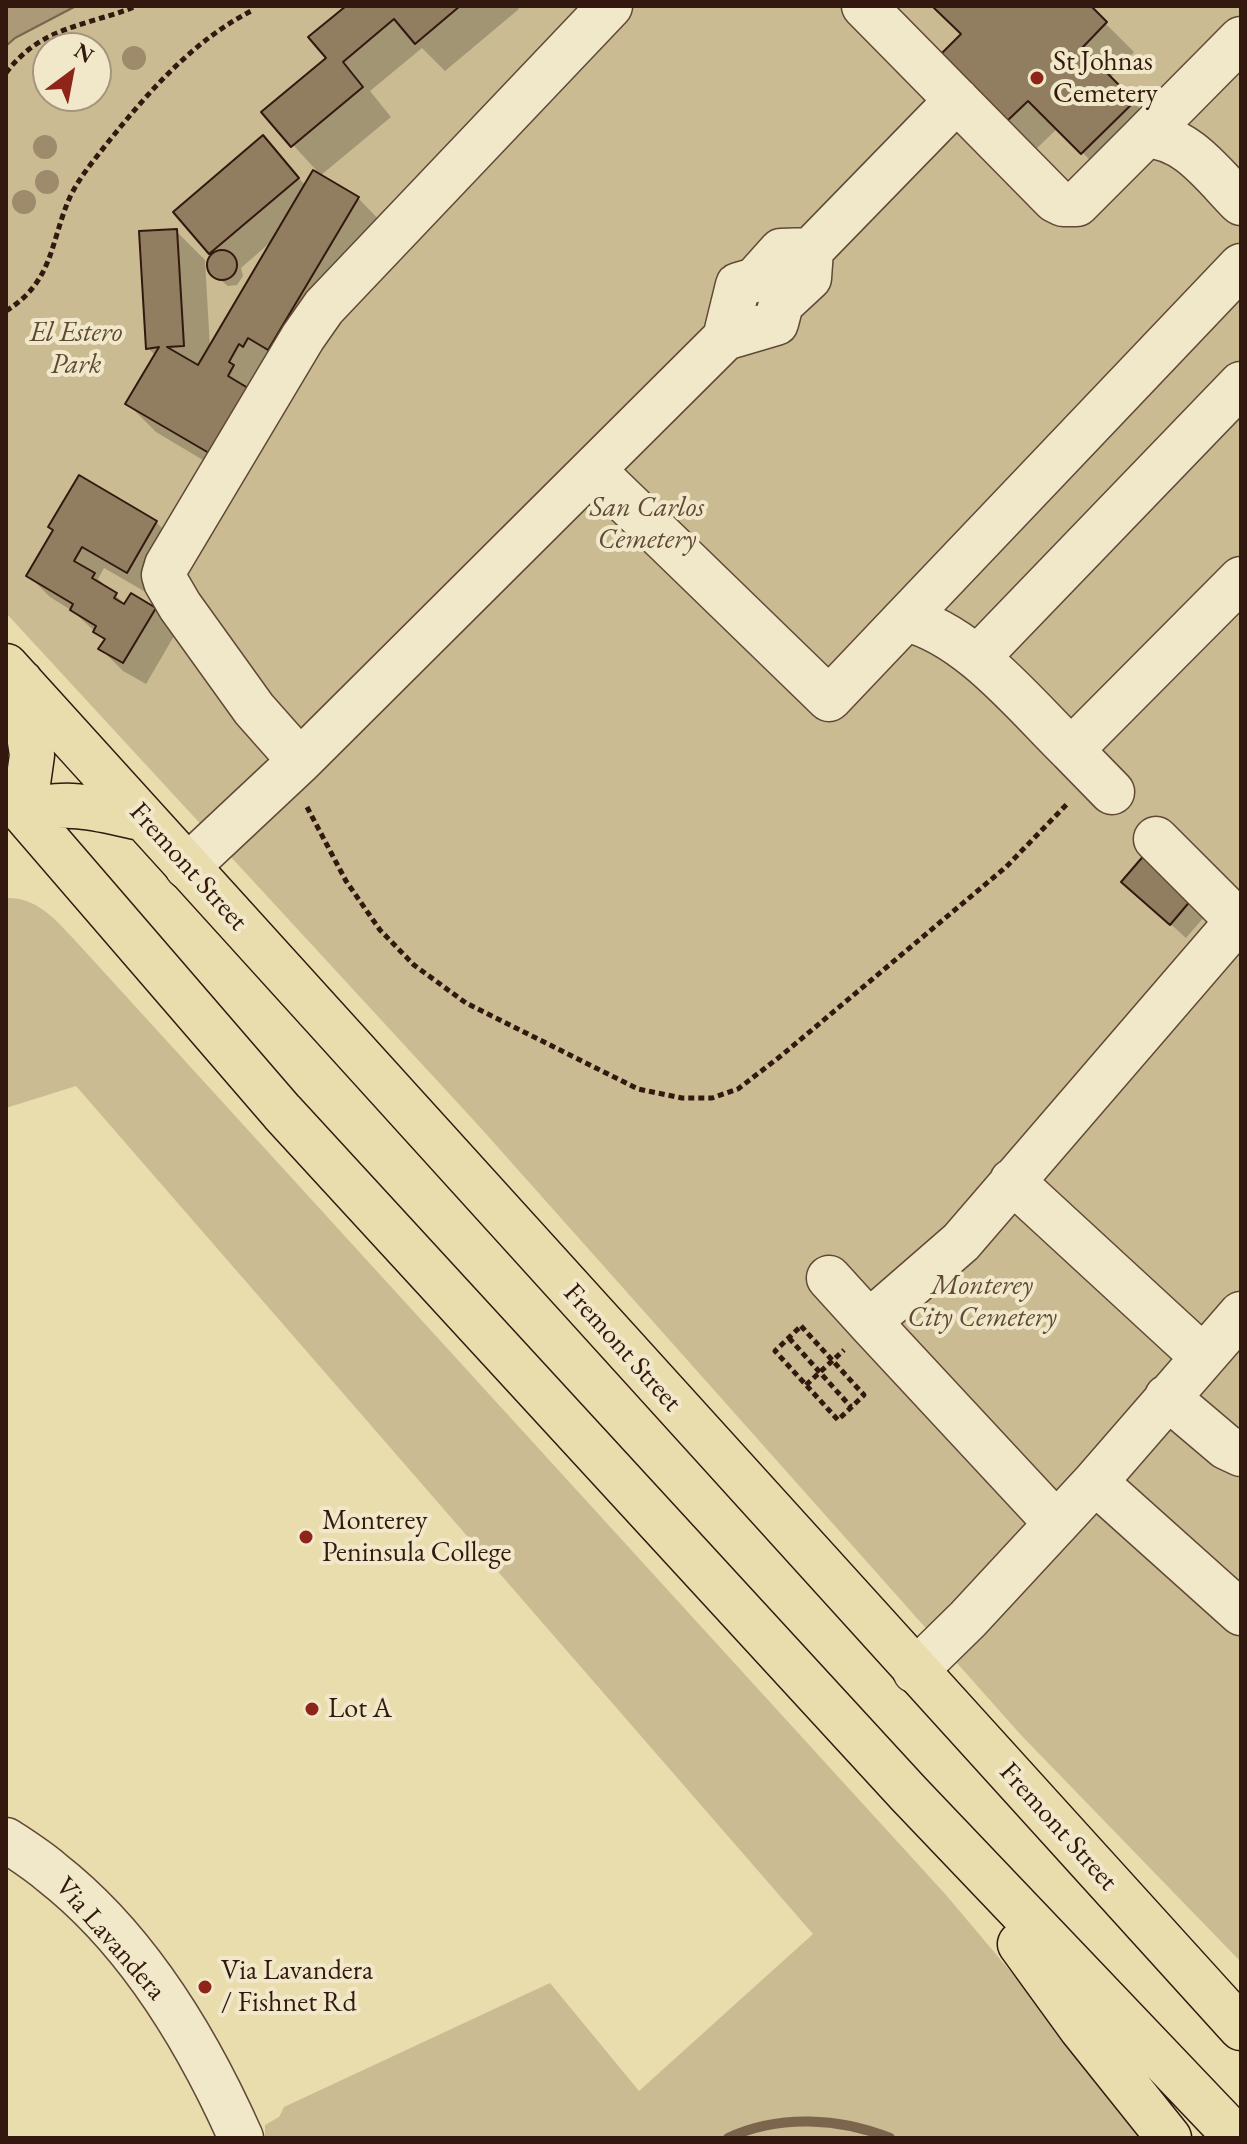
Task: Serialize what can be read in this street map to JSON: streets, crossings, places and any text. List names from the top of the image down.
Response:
{
  "streets": {
    "main road": ["Fremont Street"],
    "street": ["Via Lavandera"]
  },
  "parks": ["El Estero Park", "San Carlos Cemetery", "Monterey City Cemetery"],
  "places": [
    "St Johnas Cemetery",
    "Monterey Peninsula College",
    "Lot A",
    "Via Lavandera / Fishnet Rd"
  ],
  "north": "top right"
}
